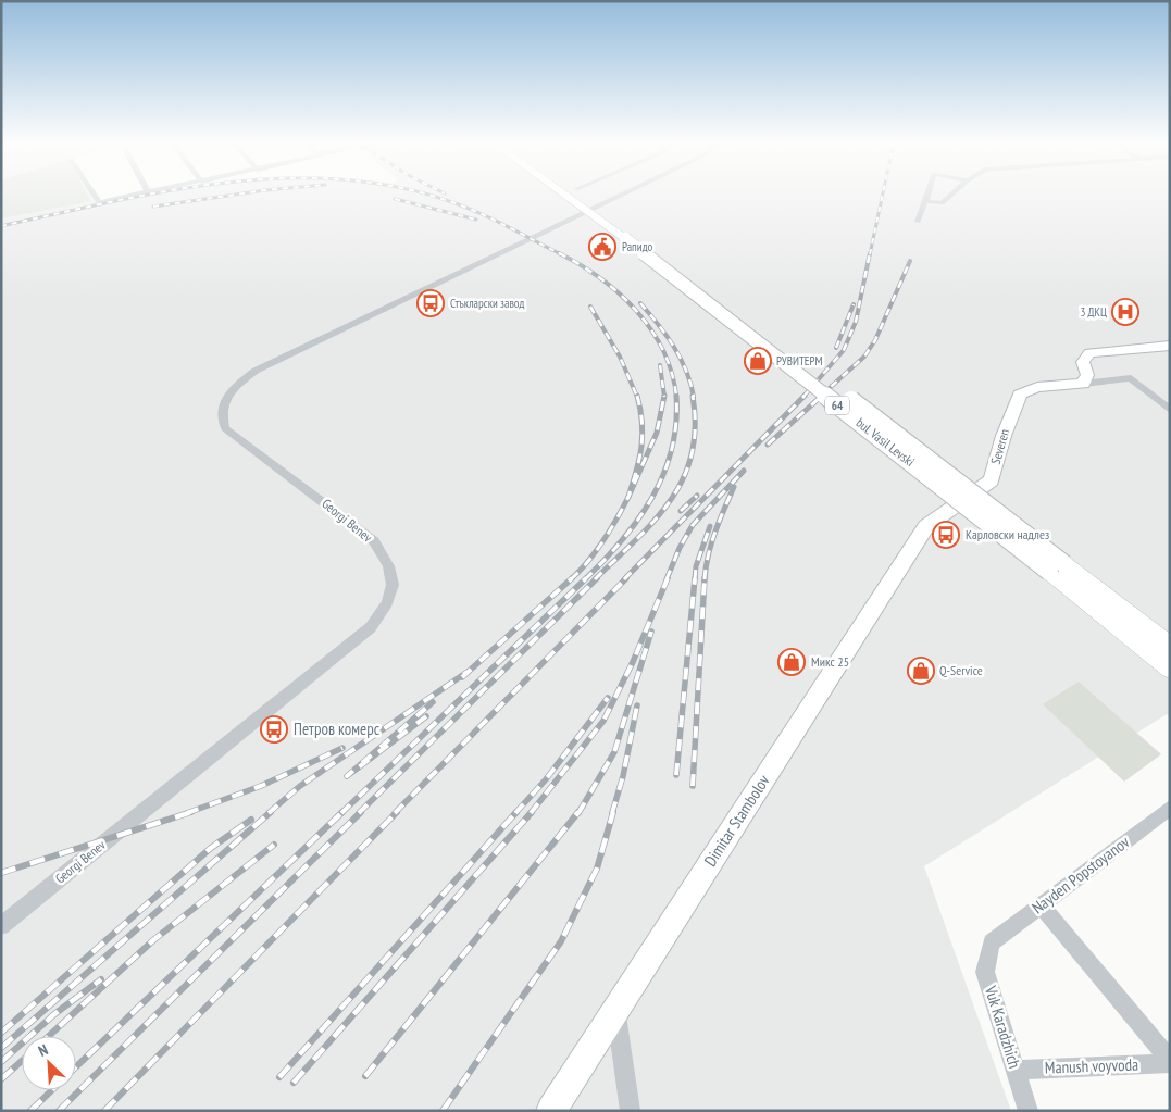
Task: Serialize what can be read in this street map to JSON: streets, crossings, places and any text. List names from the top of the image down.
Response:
{
  "streets": {
    "main road": [
      "64",
      "bul. Vasil Levski",
      "Severen",
      "Dimitar Stambolov"
    ],
    "street": [
      "Georgi Benev",
      "Nayden Popstoyanov",
      "Vuk Karadzhich",
      "Manush voyvoda"
    ]
  },
  "crossings": [
    ["bul. Vasil Levski", "Georgi Benev"],
    ["Severen", "Dimitar Stambolov"],
    ["Nayden Popstoyanov", "Vuk Karadzhich"],
    ["Vuk Karadzhich", "Manush voyvoda"]
  ],
  "places": {
    "public building": ["Рапидо"],
    "bus stop": ["Стъкларски завод", "Карловски надлез", "Петров комерс"],
    "hospital": ["3 ДКЦ"],
    "shop": ["РУВИТЕРМ", "Микс 25", "Q-Service"]
  },
  "north": "top left"
}
